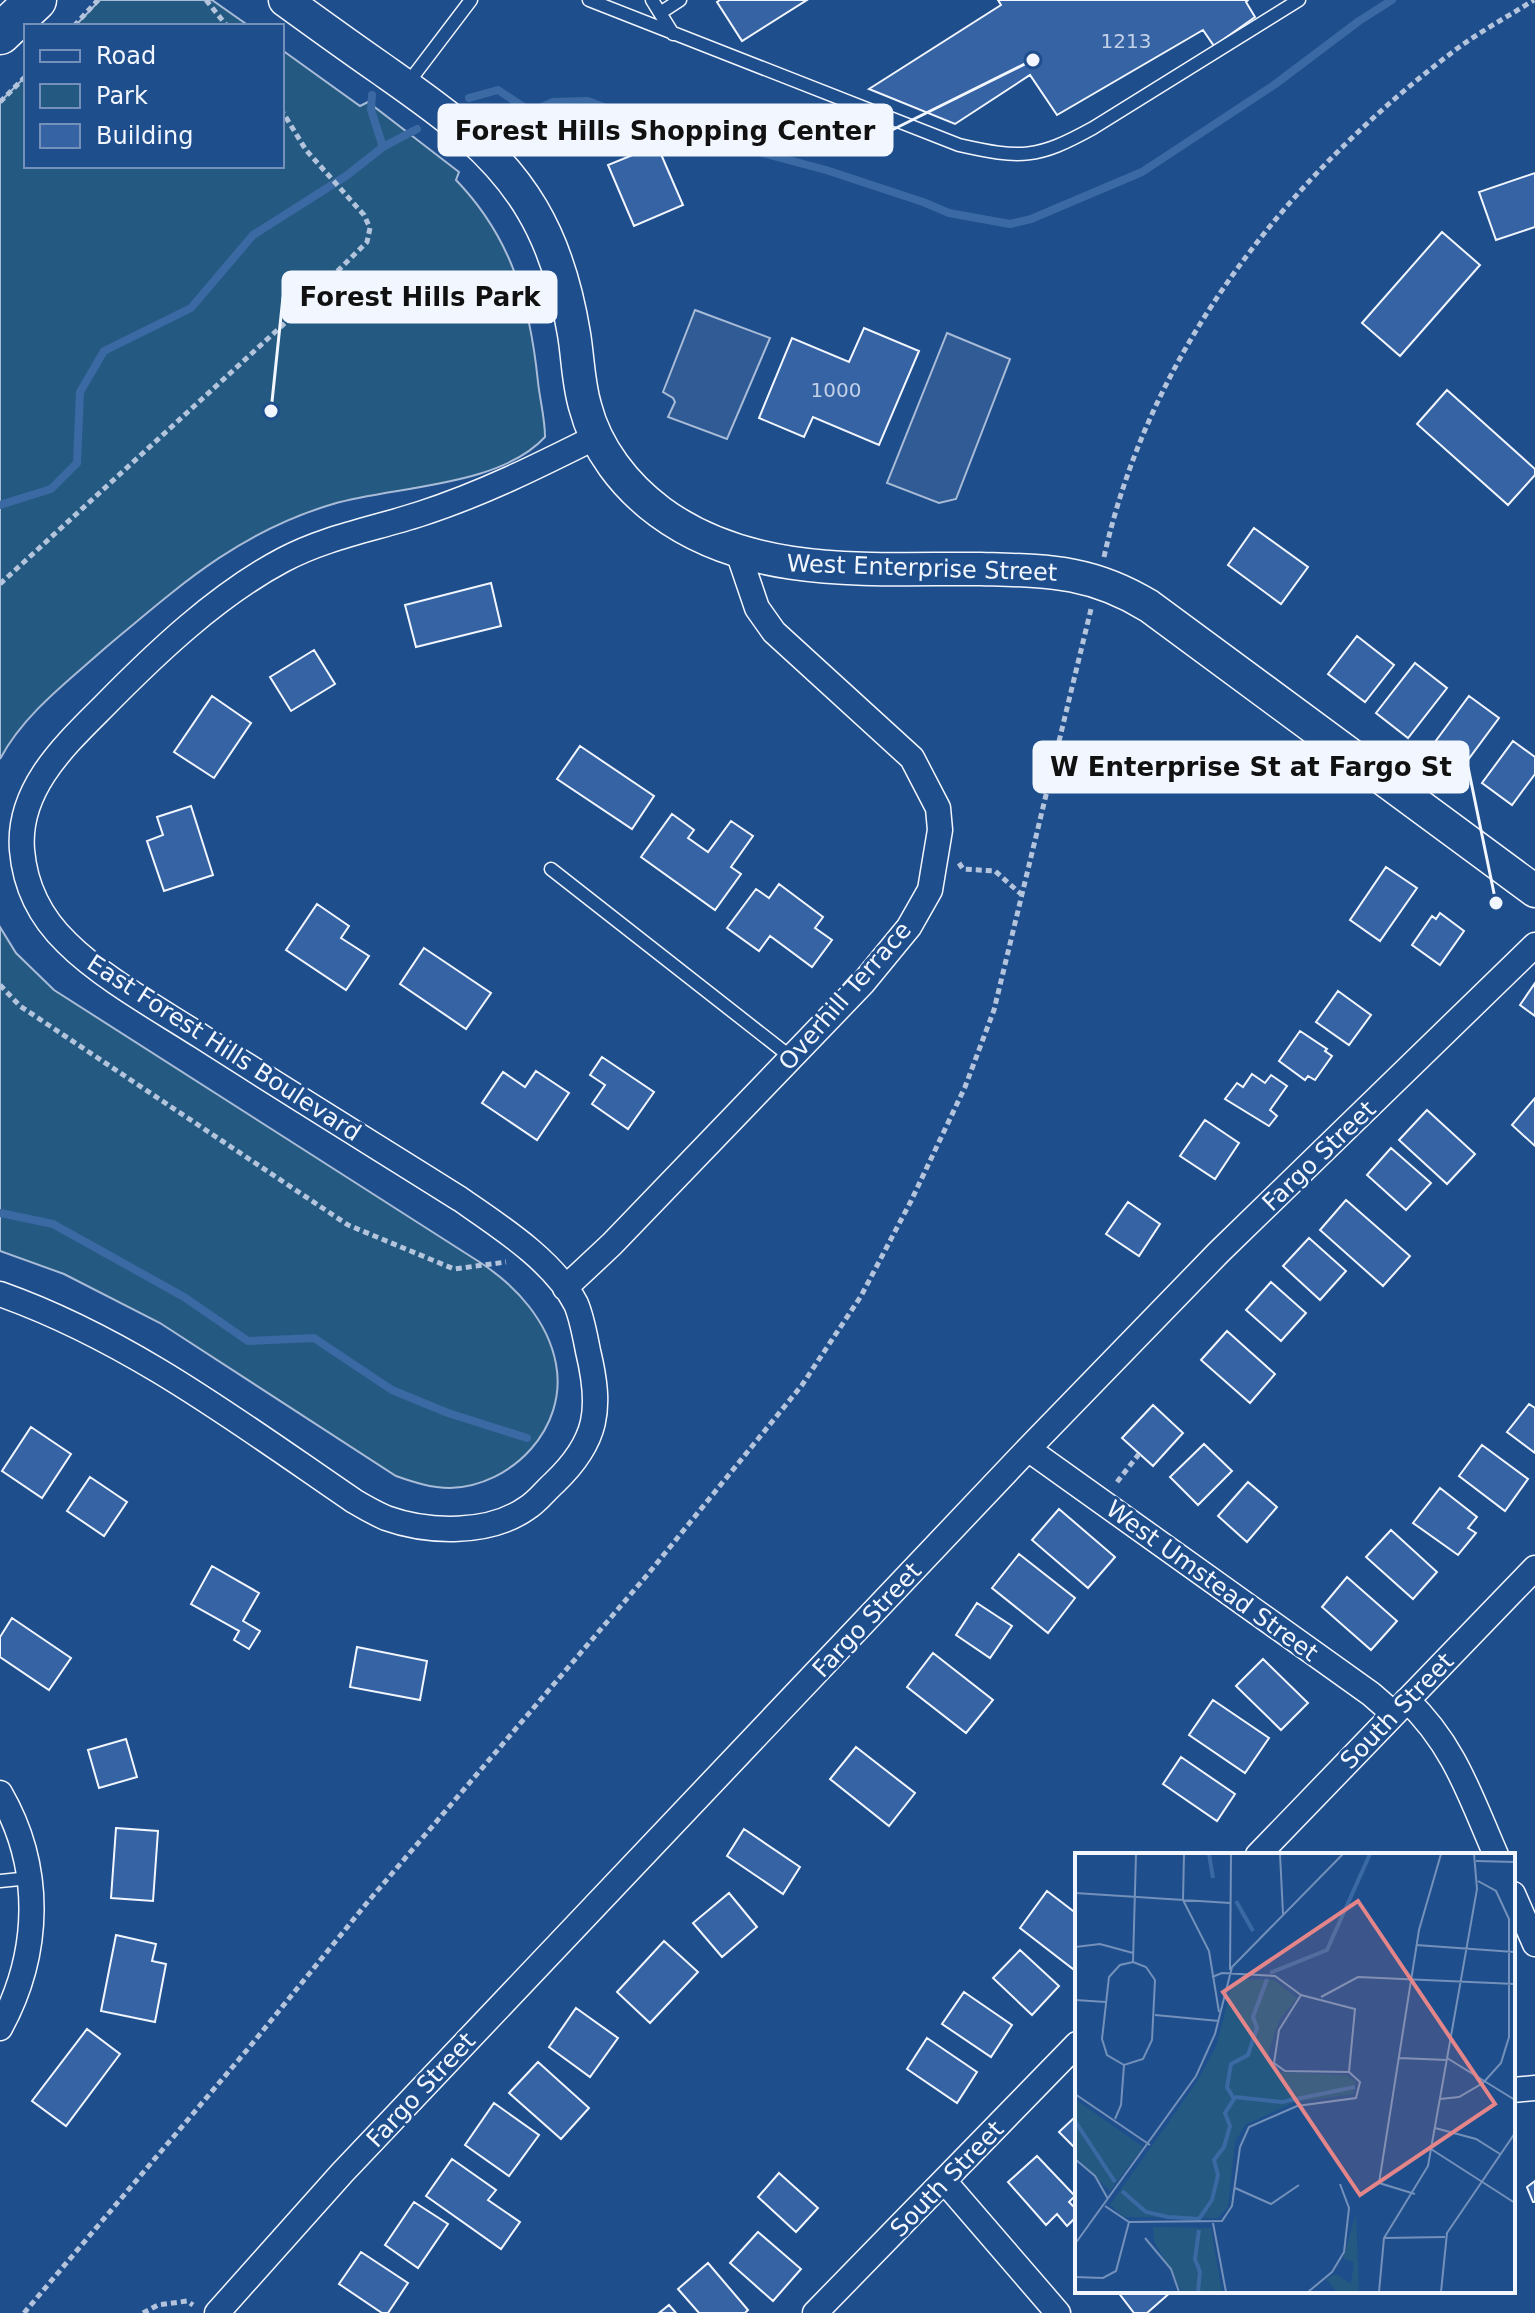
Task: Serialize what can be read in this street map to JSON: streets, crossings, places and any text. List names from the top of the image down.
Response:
{
  "streets": {
    "street": [
      "West Enterprise Street",
      "Overhill Terrace",
      "East Forest Hills Boulevard",
      "Fargo Street",
      "West Umstead Street",
      "South Street"
    ]
  },
  "crossings": [
    ["West Enterprise Street", "Overhill Terrace"],
    ["Overhill Terrace", "East Forest Hills Boulevard"],
    ["Fargo Street", "West Umstead Street"],
    ["West Umstead Street", "South Street"]
  ],
  "places": ["Forest Hills Shopping Center", "Forest Hills Park", "W Enterprise St at Fargo St"],
  "house_numbers": ["1213", "1000"],
  "legend": ["Road", "Park", "Building"]
}
